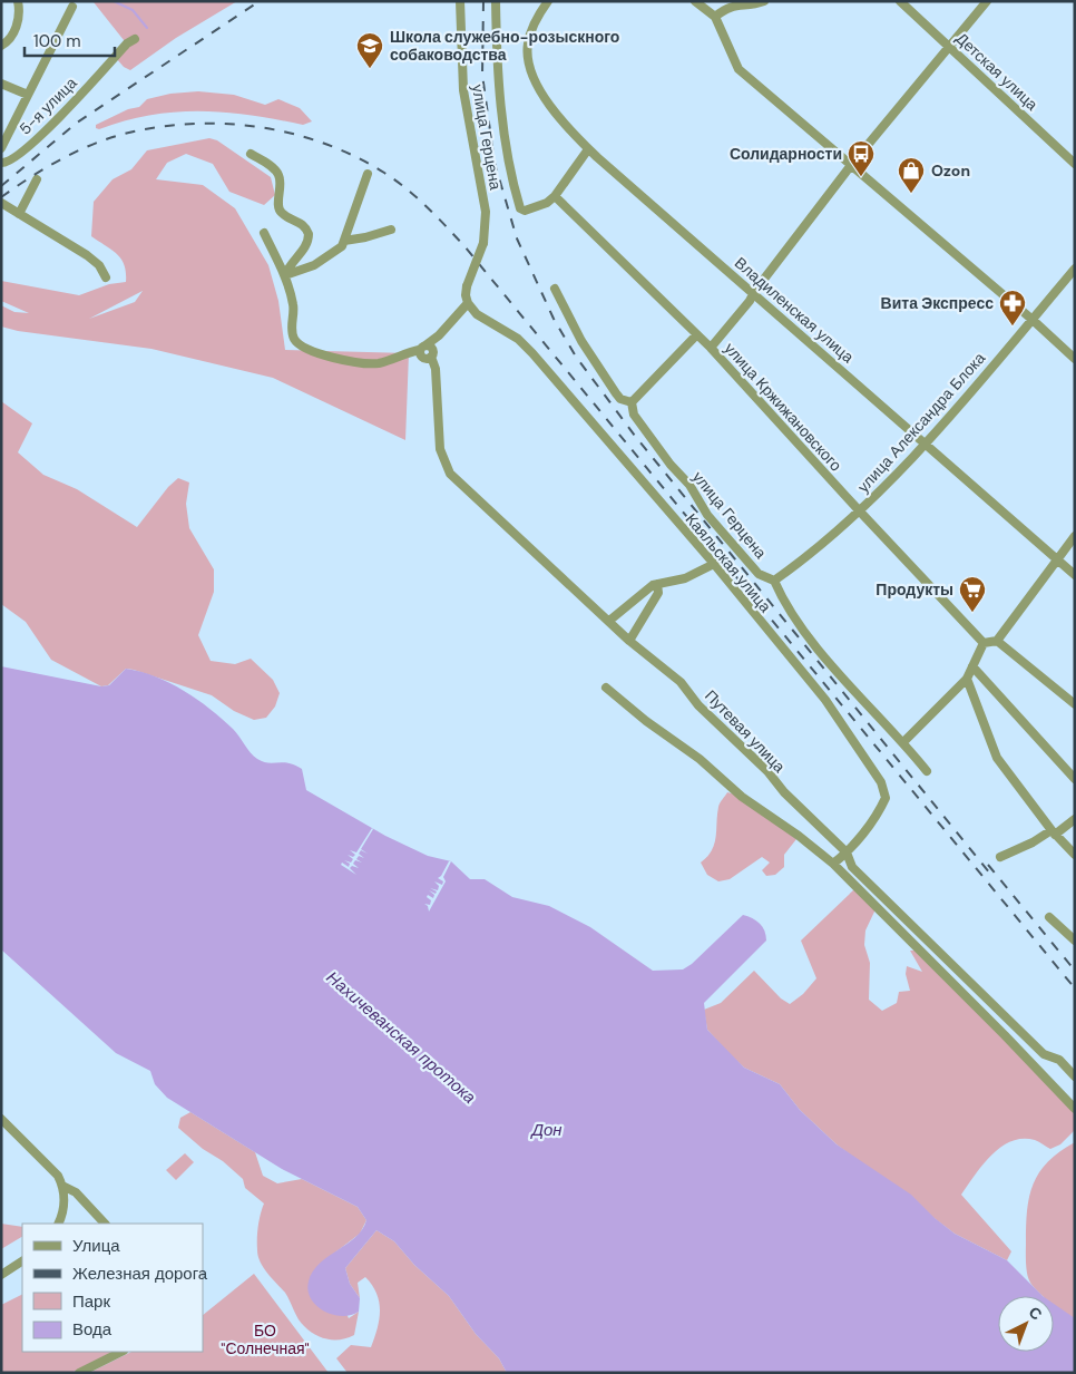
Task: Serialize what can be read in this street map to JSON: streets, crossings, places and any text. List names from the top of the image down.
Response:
{
  "streets": {
    "street": [
      "Детская улица",
      "5-я улица",
      "улица Герцена",
      "Владиленская улица",
      "улица Кржижановского",
      "улица Александра Блока",
      "Каяльская улица",
      "Путевая улица"
    ]
  },
  "crossings": [
    ["улица Герцена", "улица Кржижановского"],
    ["улица Герцена", "улица Александра Блока"],
    ["улица Герцена", "Каяльская улица"],
    ["Владиленская улица", "улица Александра Блока"],
    ["улица Кржижановского", "улица Александра Блока"],
    ["Каяльская улица", "Путевая улица"]
  ],
  "water": ["Нахичеванская протока", "Дон"],
  "parks": ["БО \"Солнечная\""],
  "places": {
    "school or university": ["Школа служебно-розыскного собаководства"],
    "bus stop": ["Солидарности"],
    "shop": ["Ozon"],
    "pharmacy": ["Вита Экспресс"],
    "supermarket": ["Продукты"]
  },
  "legend": [
    "Улица",
    "Железная дорога",
    "Парк",
    "Вода"
  ],
  "scale_bar": "100 m",
  "north": "top right"
}
